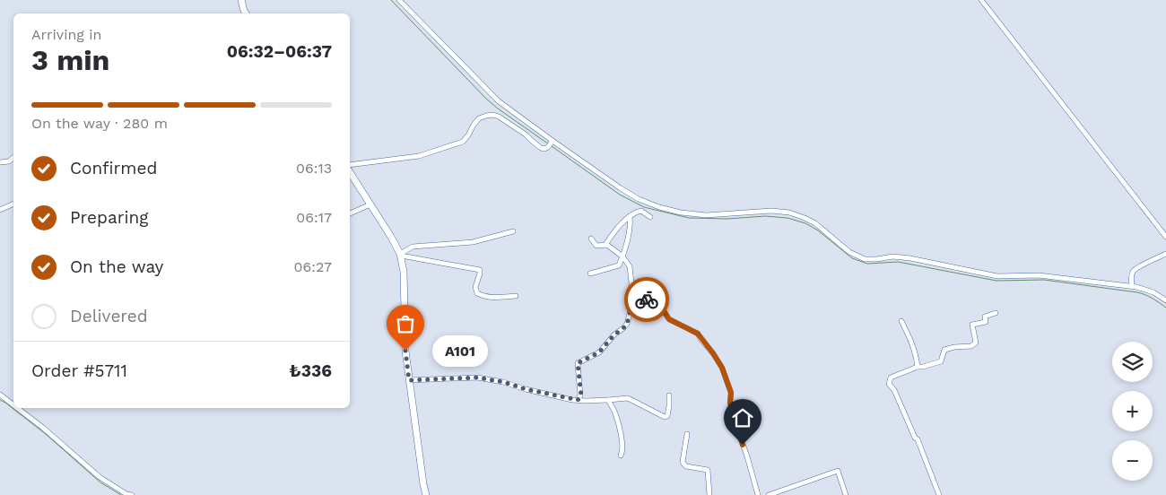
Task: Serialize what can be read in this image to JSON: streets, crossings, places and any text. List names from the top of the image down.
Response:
{
  "places": ["A101"],
  "page": {
    "heading": ["3 min", "Arriving in", "06:32–06:37"],
    "panel": ["Order #5711", "₺336"],
    "bar": "On the way · 280 m",
    "list": [
      ["Confirmed", "06:13"],
      ["Preparing", "06:17"],
      ["On the way", "06:27"],
      "Delivered"
    ],
    "bubble": "A101",
    "map_buttons": ["+", "−"]
  }
}
